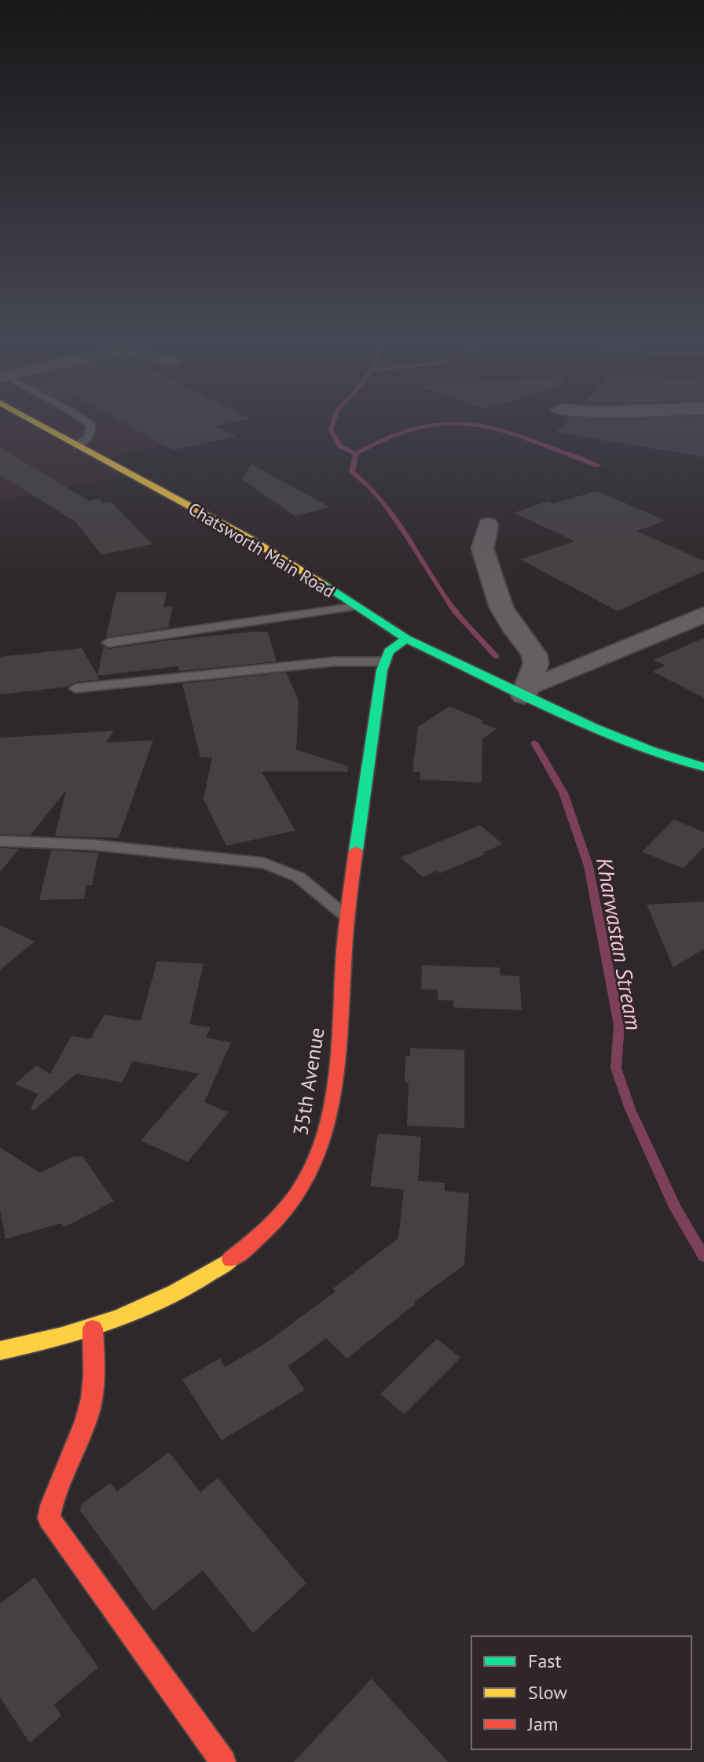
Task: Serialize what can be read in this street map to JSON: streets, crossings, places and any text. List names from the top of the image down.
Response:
{
  "streets": {
    "street": ["Chatsworth Main Road", "35th Avenue"]
  },
  "water": ["Kharwastan Stream"],
  "legend": ["Fast", "Slow", "Jam"]
}
